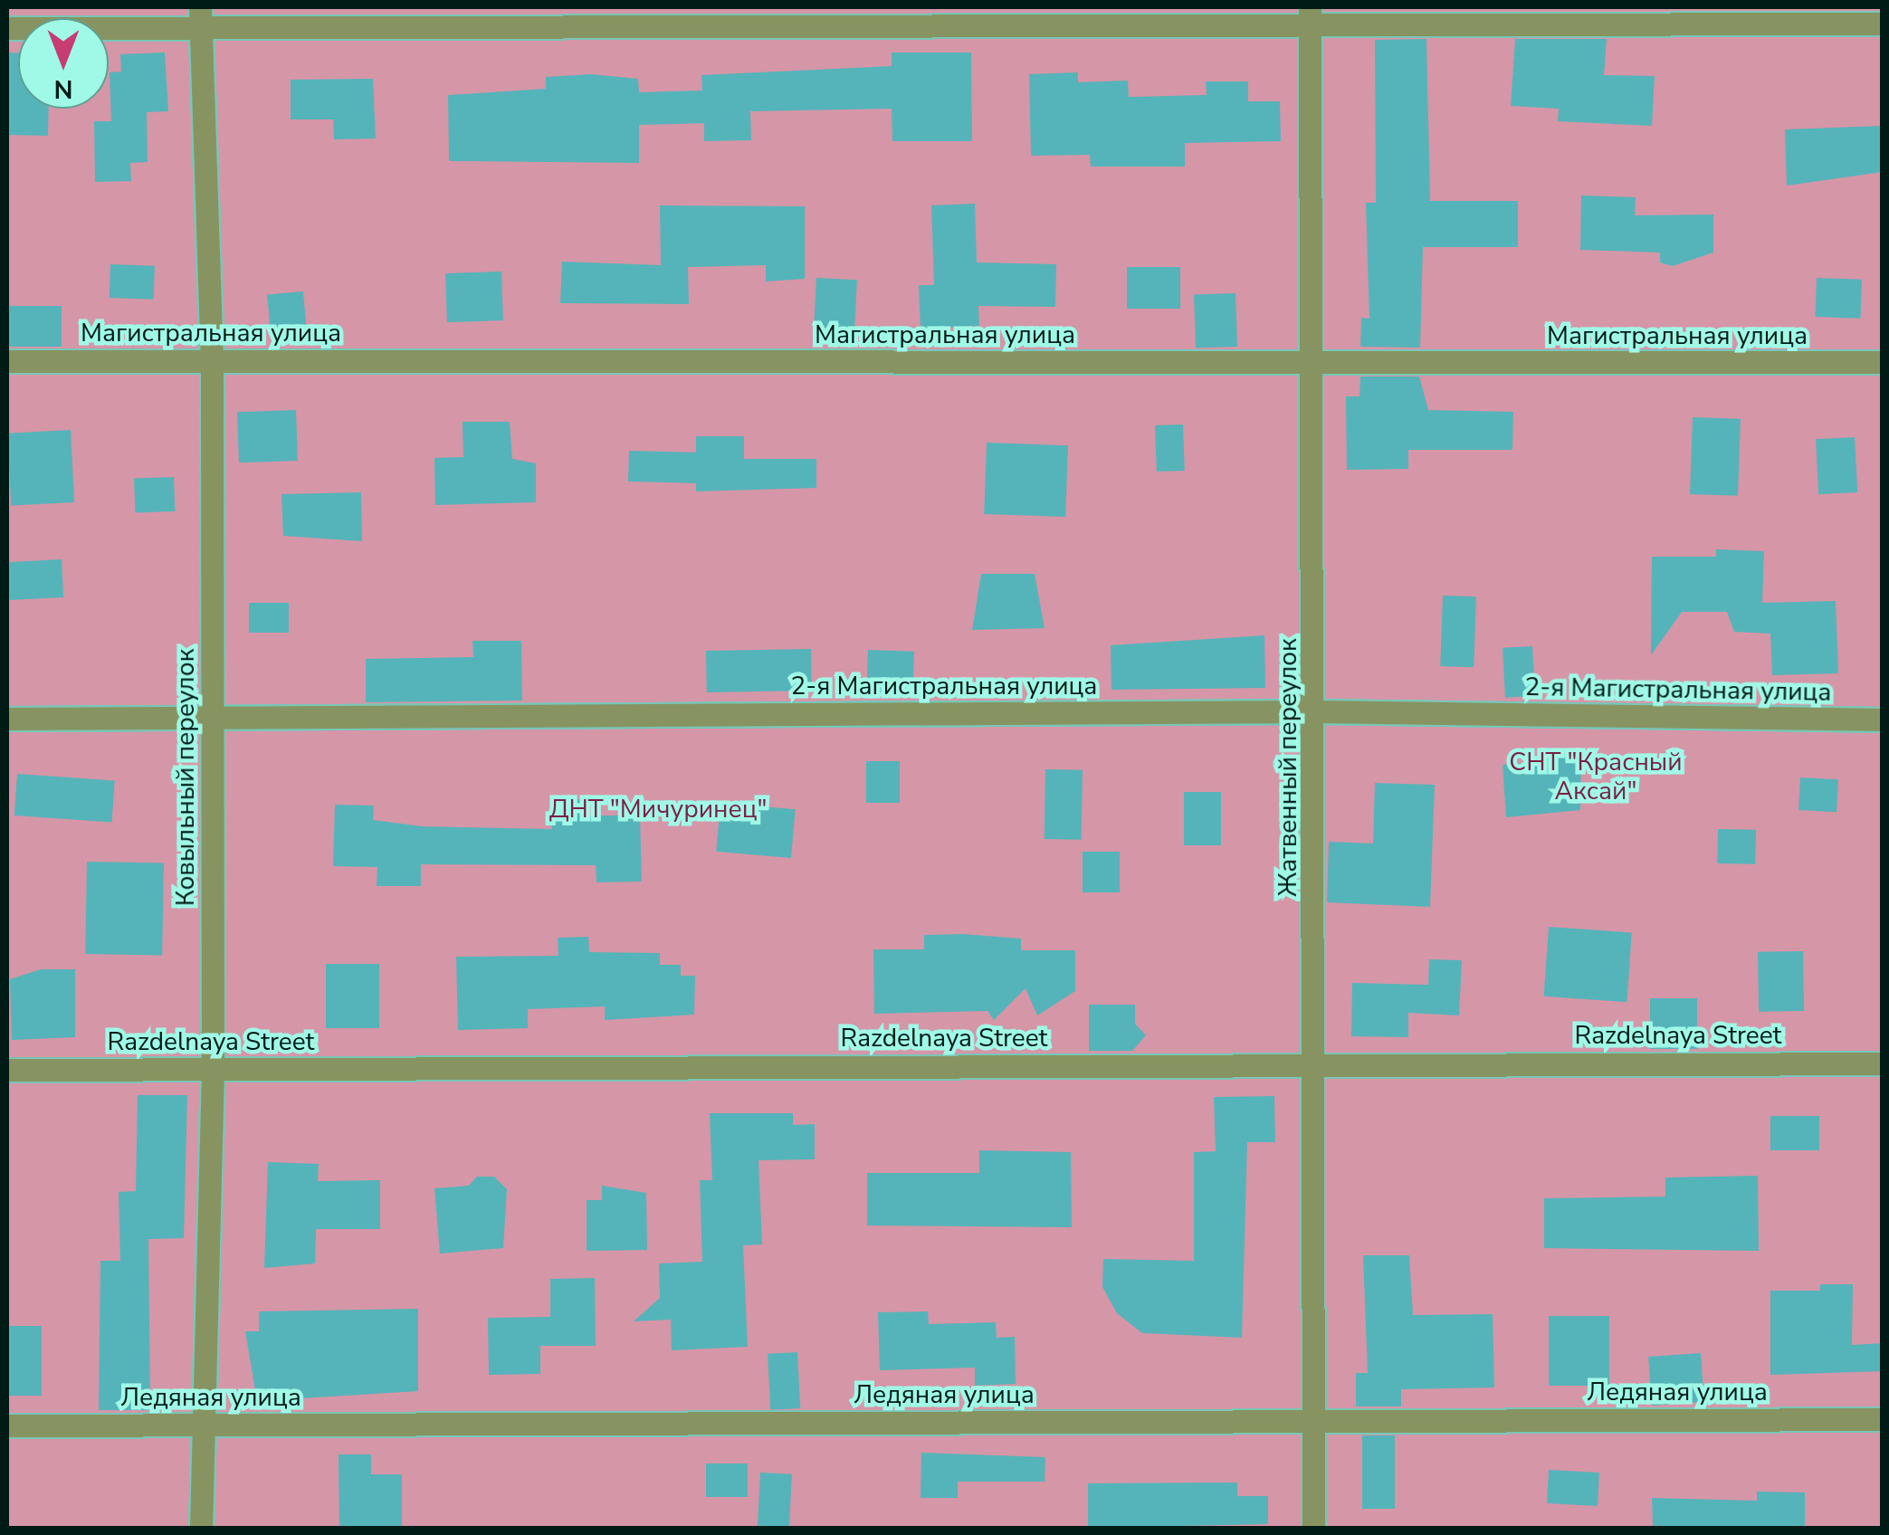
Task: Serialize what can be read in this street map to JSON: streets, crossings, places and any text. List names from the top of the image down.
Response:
{
  "streets": {
    "street": [
      "Магистральная улица",
      "2-я Магистральная улица",
      "Жатвенный переулок",
      "Ковыльный переулок",
      "Razdelnaya Street",
      "Ледяная улица"
    ]
  },
  "crossings": [
    ["Магистральная улица", "Жатвенный переулок"],
    ["Магистральная улица", "Ковыльный переулок"],
    ["2-я Магистральная улица", "Жатвенный переулок"],
    ["2-я Магистральная улица", "Ковыльный переулок"],
    ["Жатвенный переулок", "Razdelnaya Street"],
    ["Жатвенный переулок", "Ледяная улица"],
    ["Ковыльный переулок", "Razdelnaya Street"],
    ["Ковыльный переулок", "Ледяная улица"]
  ],
  "parks": ["СНТ \"Красный Аксай\"", "ДНТ \"Мичуринец\""],
  "north": "bottom"
}
